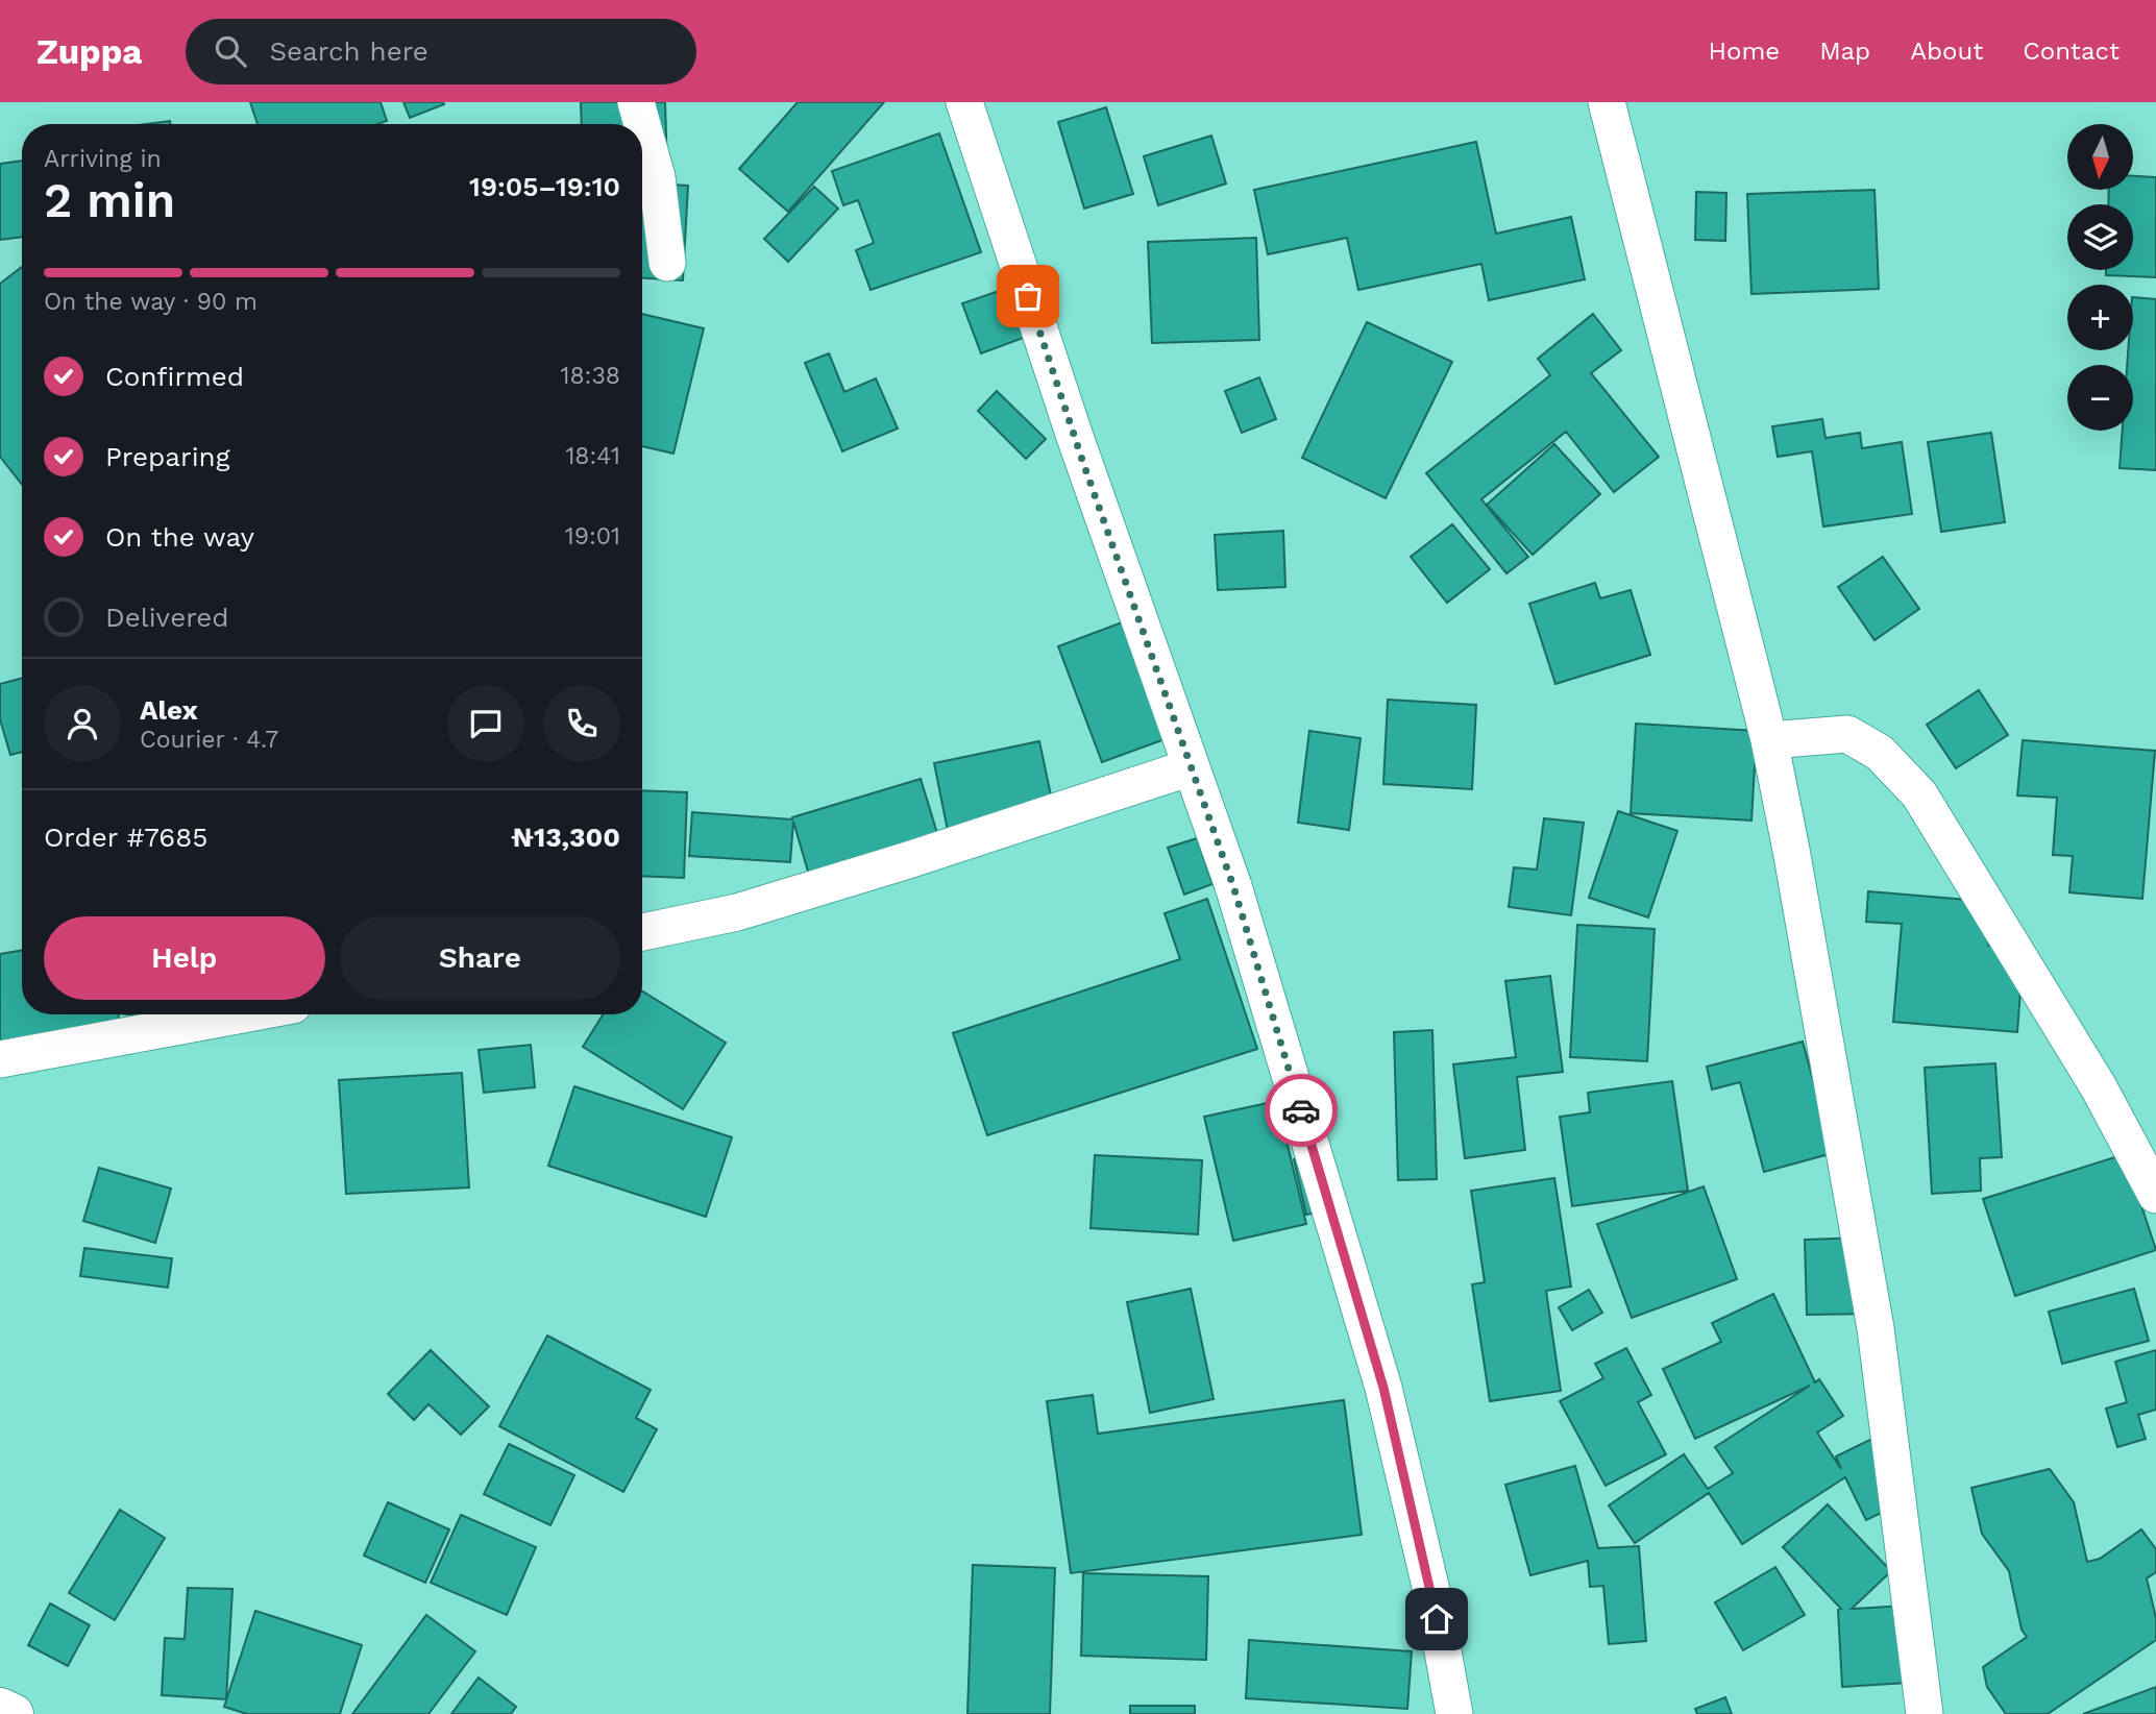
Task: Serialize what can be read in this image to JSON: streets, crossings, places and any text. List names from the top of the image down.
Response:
{
  "north": "bottom",
  "page": {
    "header": "Zuppa",
    "search": "Search here",
    "nav": [
      "Home",
      "Map",
      "About",
      "Contact"
    ],
    "map_buttons": ["+", "−"],
    "heading": ["2 min", "Arriving in", "19:05–19:10"],
    "panel": [
      "Alex",
      "Courier · 4.7",
      "Order #7685",
      "₦13,300"
    ],
    "bar": "On the way · 90 m",
    "list": [
      ["Confirmed", "18:38"],
      ["Preparing", "18:41"],
      ["On the way", "19:01"],
      "Delivered"
    ],
    "buttons": ["Help", "Share"]
  }
}
